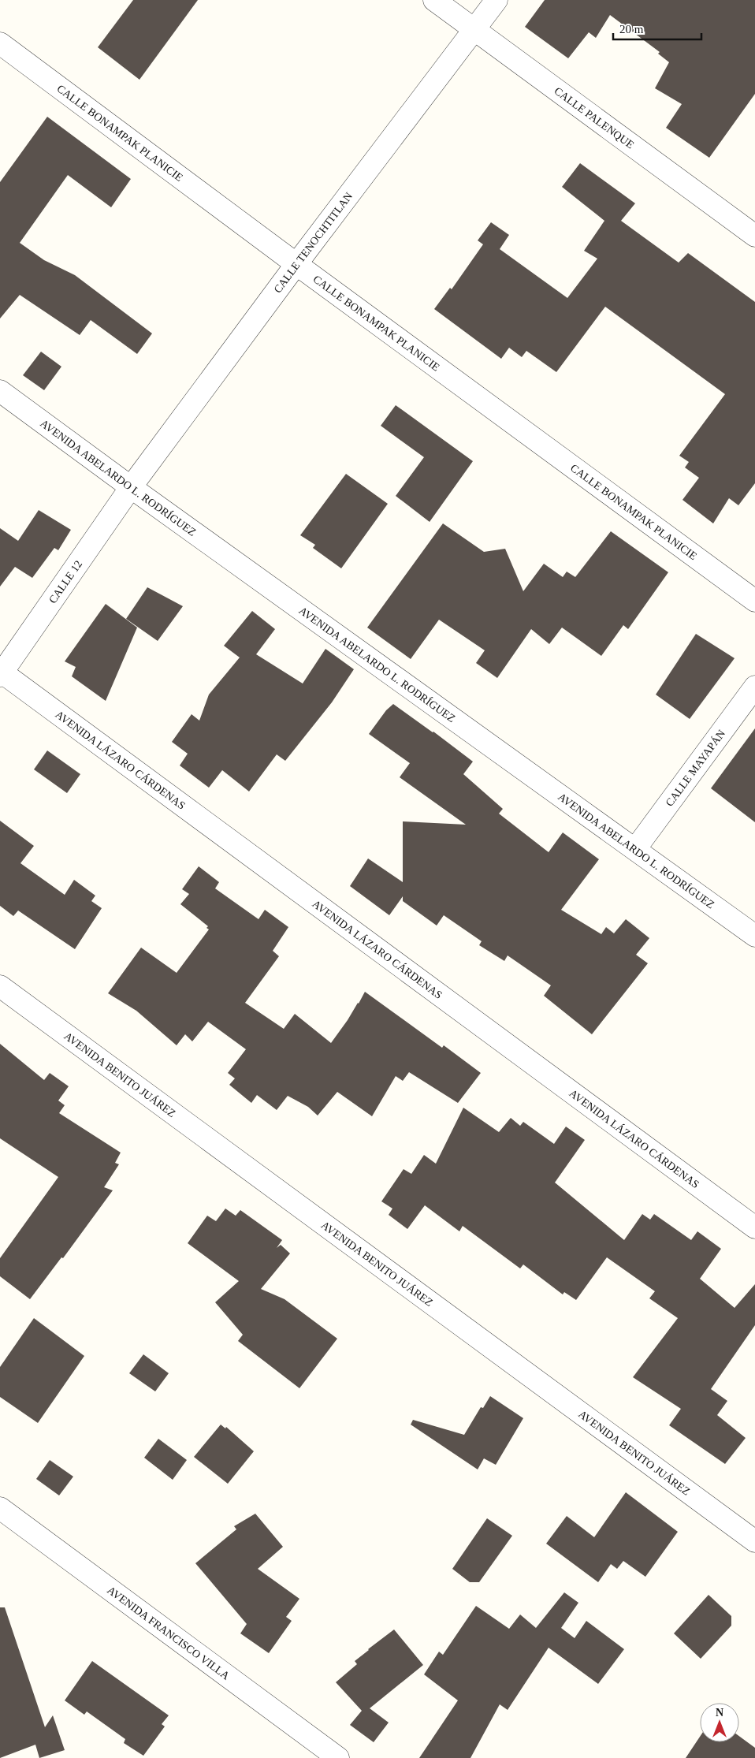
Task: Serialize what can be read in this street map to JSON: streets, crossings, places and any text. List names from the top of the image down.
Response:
{
  "streets": {
    "street": [
      "CALLE PALENQUE",
      "CALLE BONAMPAK PLANICIE",
      "CALLE TENOCHTITLAN",
      "AVENIDA ABELARDO L. RODRÍGUEZ",
      "CALLE 12",
      "AVENIDA LÁZARO CÁRDENAS",
      "CALLE MAYAPÁN",
      "AVENIDA BENITO JUÁREZ",
      "AVENIDA FRANCISCO VILLA"
    ]
  },
  "crossings": [
    ["CALLE PALENQUE", "CALLE TENOCHTITLAN"],
    ["CALLE BONAMPAK PLANICIE", "CALLE TENOCHTITLAN"],
    ["CALLE TENOCHTITLAN", "AVENIDA ABELARDO L. RODRÍGUEZ"],
    ["CALLE TENOCHTITLAN", "CALLE 12"],
    ["AVENIDA ABELARDO L. RODRÍGUEZ", "CALLE 12"],
    ["AVENIDA ABELARDO L. RODRÍGUEZ", "CALLE MAYAPÁN"],
    ["CALLE 12", "AVENIDA LÁZARO CÁRDENAS"]
  ],
  "scale_bar": "20 m",
  "north": "top"
}
